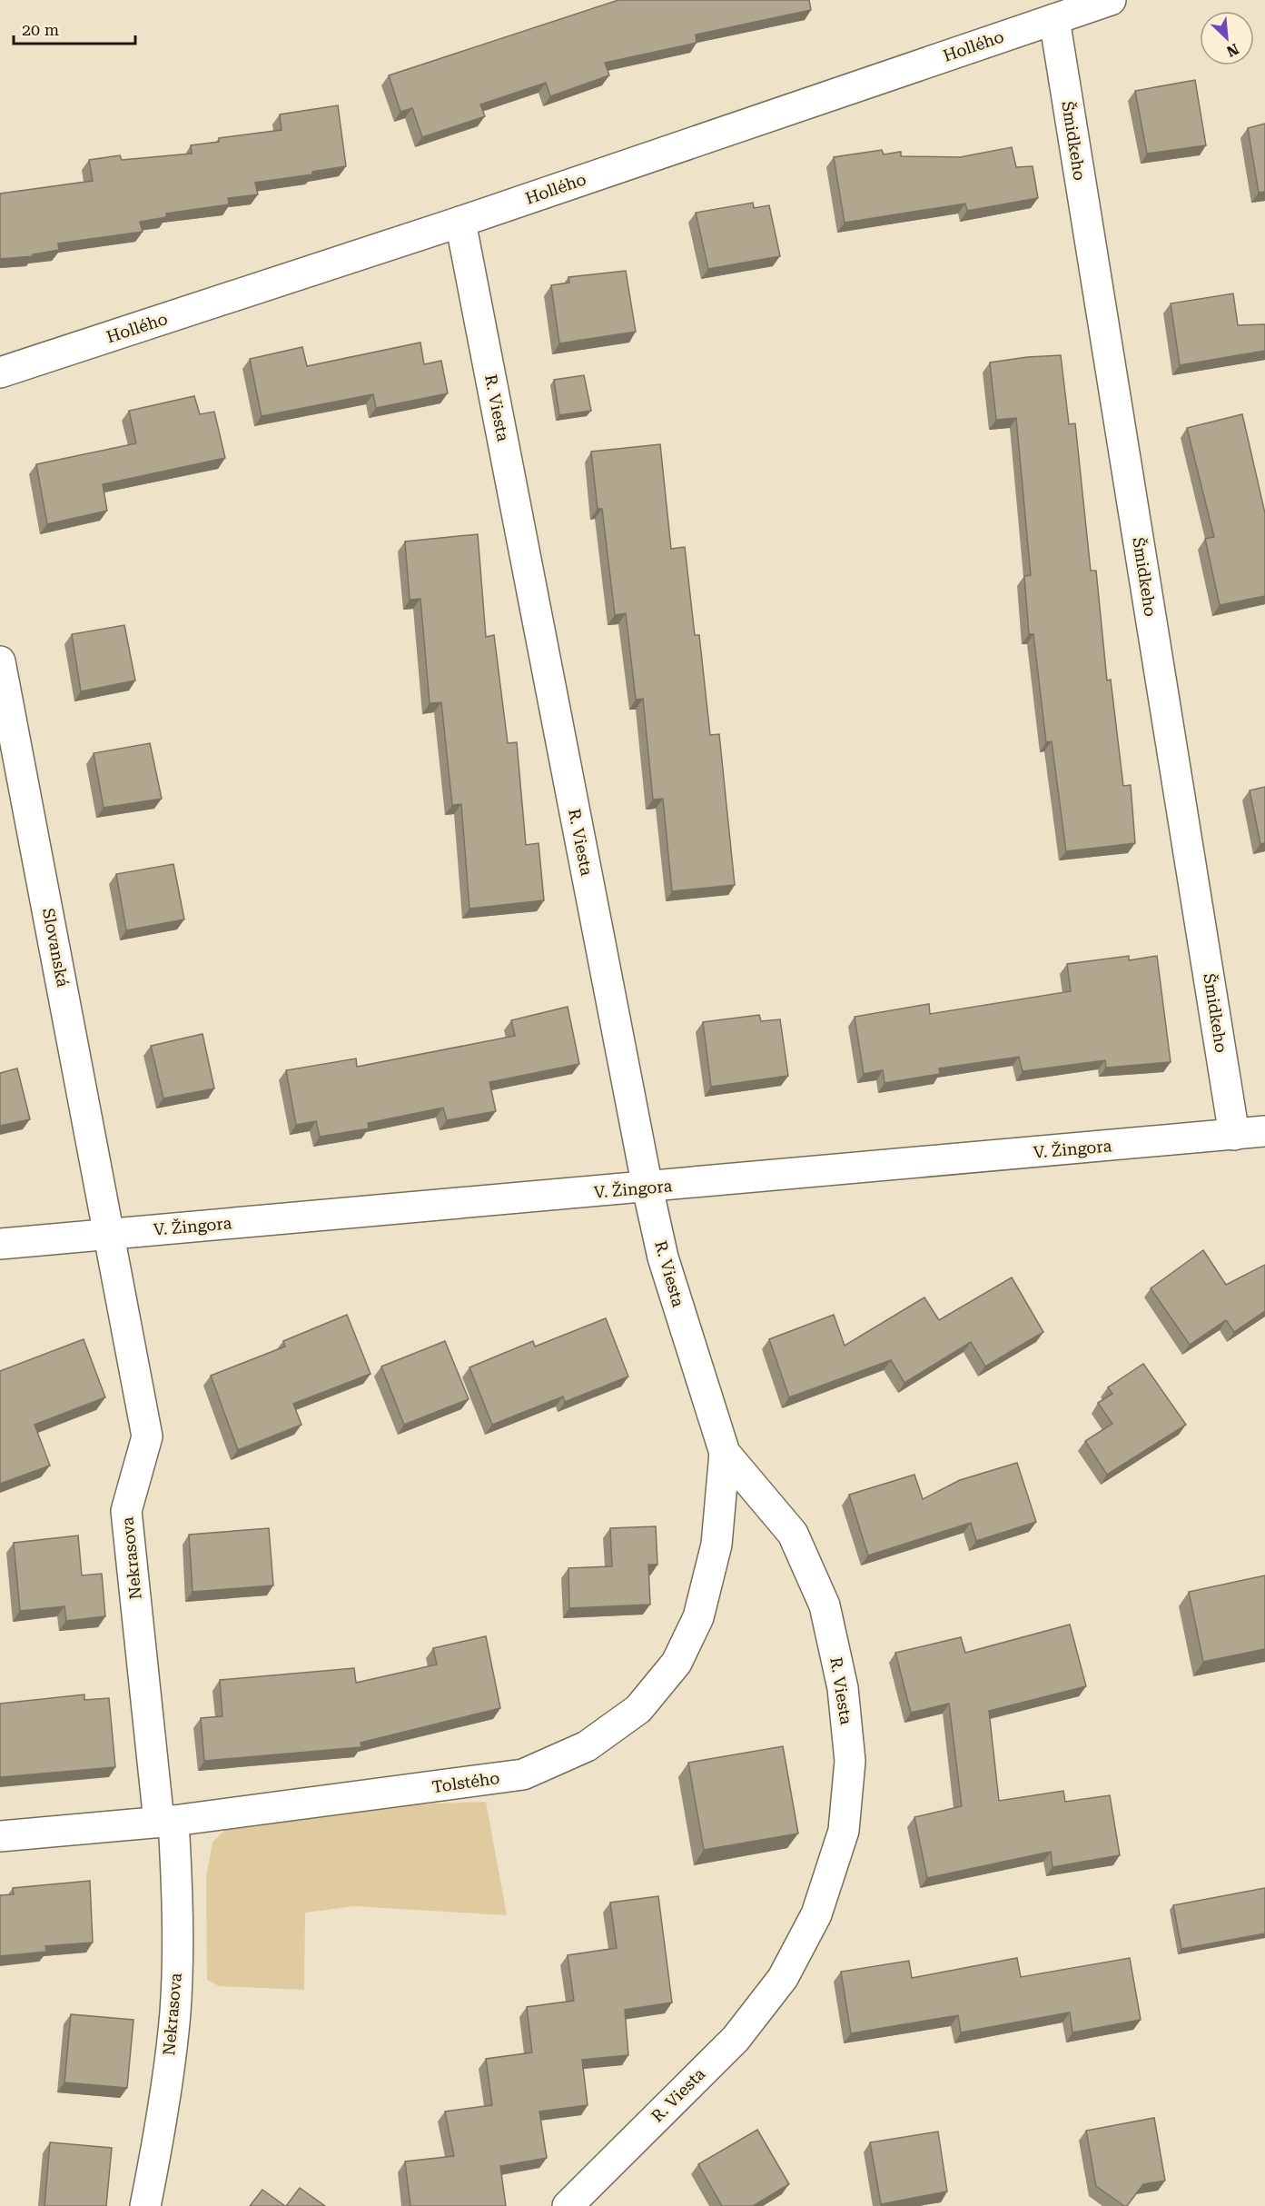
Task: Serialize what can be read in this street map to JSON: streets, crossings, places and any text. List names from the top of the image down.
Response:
{
  "streets": {
    "street": [
      "Hollého",
      "Šmidkeho",
      "R. Viesta",
      "Slovanská",
      "V. Žingora",
      "Nekrasova",
      "Tolstého"
    ]
  },
  "crossings": [
    ["Hollého", "Šmidkeho"],
    ["Hollého", "R. Viesta"],
    ["Šmidkeho", "V. Žingora"],
    ["R. Viesta", "V. Žingora"],
    ["R. Viesta", "Tolstého"],
    ["Slovanská", "V. Žingora"],
    ["Slovanská", "Nekrasova"],
    ["V. Žingora", "Nekrasova"],
    ["Nekrasova", "Tolstého"]
  ],
  "scale_bar": "20 m",
  "north": "bottom right"
}
